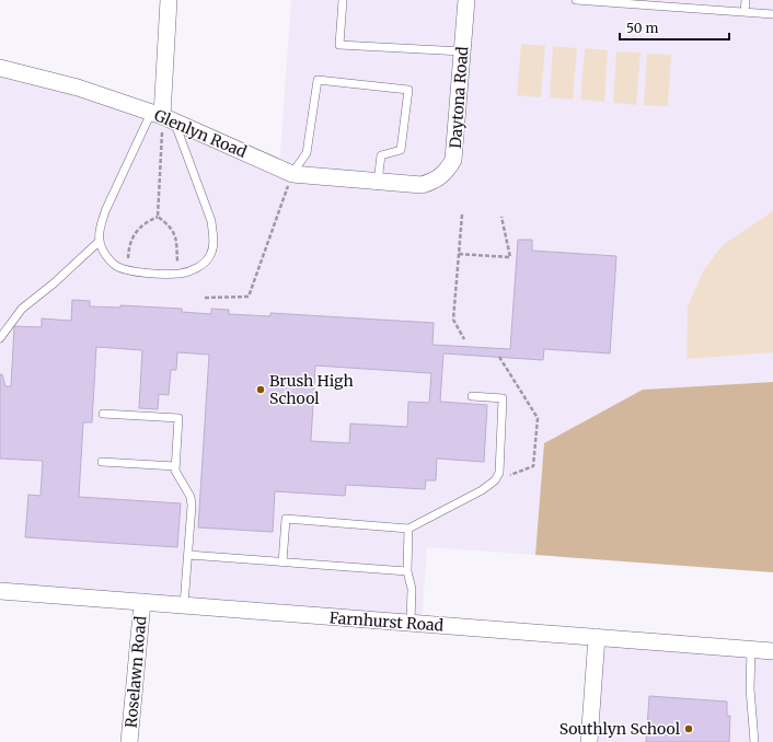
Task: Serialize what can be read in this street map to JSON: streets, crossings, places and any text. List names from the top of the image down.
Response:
{
  "streets": {
    "street": [
      "Daytona Road",
      "Glenlyn Road",
      "Farnhurst Road",
      "Roselawn Road"
    ]
  },
  "crossings": [
    ["Daytona Road", "Glenlyn Road"],
    ["Farnhurst Road", "Roselawn Road"]
  ],
  "places": ["Brush High School", "Southlyn School"],
  "scale_bar": "50 m"
}
